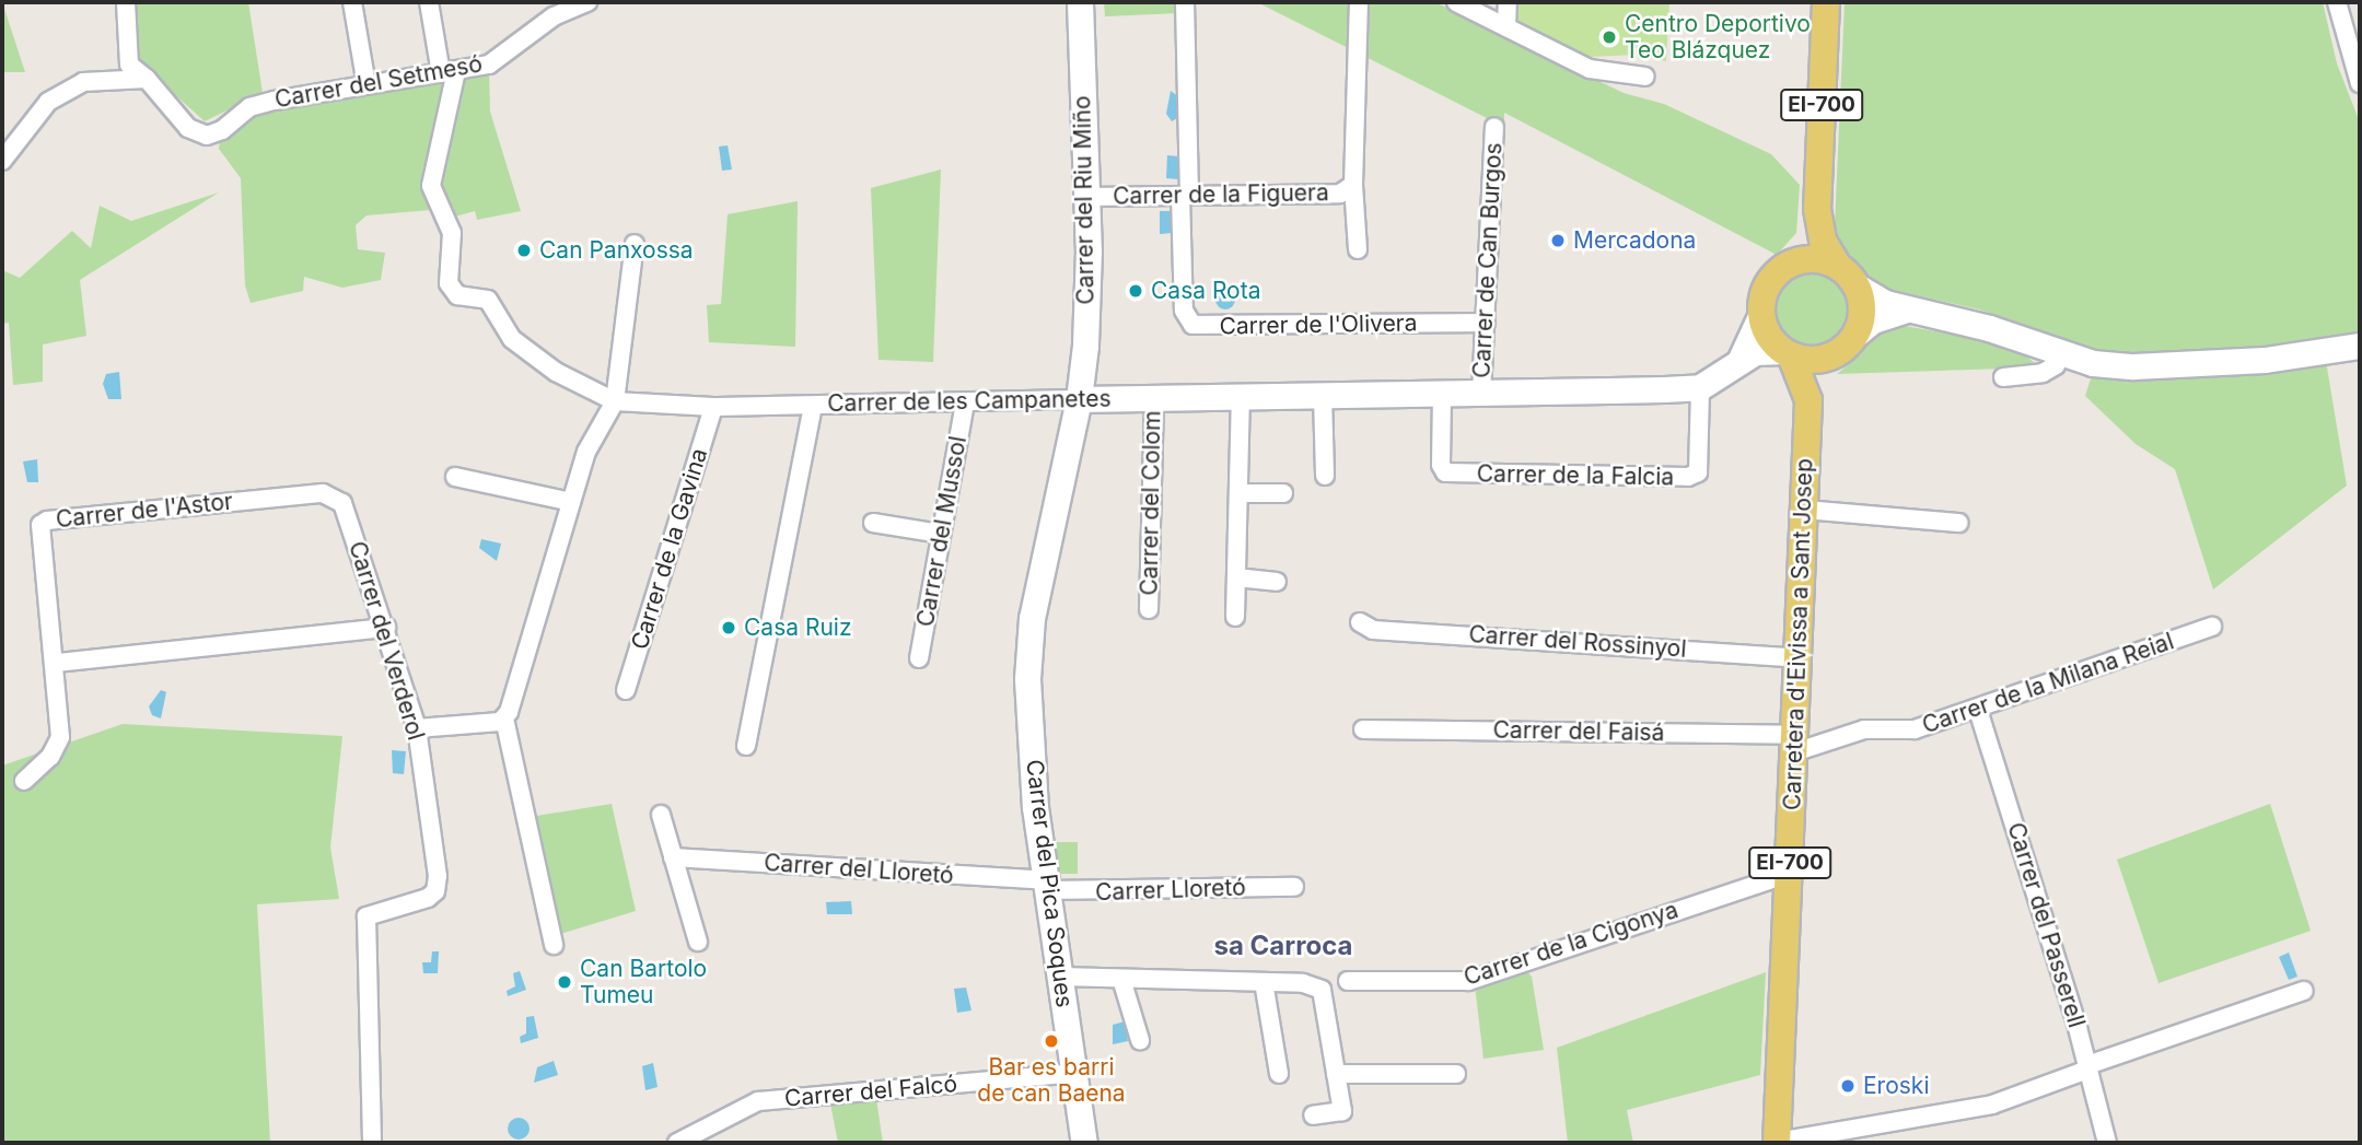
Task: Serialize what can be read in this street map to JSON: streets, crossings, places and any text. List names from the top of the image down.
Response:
{
  "streets": {
    "main road": ["EI-700", "Carretera d'Eivissa a Sant Josep"],
    "street": [
      "Carrer del Setmesó",
      "Carrer de la Figuera",
      "Carrer del Riu Miño",
      "Carrer de Can Burgos",
      "Carrer de l'Olivera",
      "Carrer de les Campanetes",
      "Carrer de la Falcia",
      "Carrer del Colom",
      "Carrer de l'Astor",
      "Carrer del Mussol",
      "Carrer de la Gavina",
      "Carrer del Verderol",
      "Carrer del Rossinyol",
      "Carrer de la Milana Reial",
      "Carrer del Faisá",
      "Carrer del Lloretó",
      "Carrer del Pica Soques",
      "Carrer Lloretó",
      "Carrer del Passerell",
      "Carrer de la Cigonya",
      "Carrer del Falcó"
    ]
  },
  "crossings": [
    ["EI-700", "Carretera d'Eivissa a Sant Josep"],
    ["Carrer de la Figuera", "Carrer del Riu Miño"],
    ["Carrer de la Figuera", "Carrer de l'Olivera"],
    ["Carrer del Riu Miño", "Carrer de les Campanetes"],
    ["Carrer del Riu Miño", "Carrer del Pica Soques"],
    ["Carrer de Can Burgos", "Carrer de l'Olivera"],
    ["Carrer de Can Burgos", "Carrer de les Campanetes"],
    ["Carrer de les Campanetes", "Carrer de la Falcia"],
    ["Carrer de les Campanetes", "Carrer del Colom"],
    ["Carrer de les Campanetes", "Carrer del Mussol"],
    ["Carrer de les Campanetes", "Carrer de la Gavina"],
    ["Carrer de les Campanetes", "Carrer del Pica Soques"],
    ["Carrer de l'Astor", "Carrer del Verderol"],
    ["Carretera d'Eivissa a Sant Josep", "Carrer del Rossinyol"],
    ["Carretera d'Eivissa a Sant Josep", "Carrer de la Milana Reial"],
    ["Carretera d'Eivissa a Sant Josep", "Carrer del Faisá"],
    ["Carretera d'Eivissa a Sant Josep", "Carrer de la Cigonya"],
    ["Carrer de la Milana Reial", "Carrer del Faisá"],
    ["Carrer de la Milana Reial", "Carrer del Passerell"],
    ["Carrer del Lloretó", "Carrer del Pica Soques"],
    ["Carrer del Lloretó", "Carrer Lloretó"],
    ["Carrer del Pica Soques", "Carrer Lloretó"],
    ["Carrer del Pica Soques", "Carrer del Falcó"]
  ],
  "districts": ["sa Carroca"],
  "places": [
    "Centro Deportivo Teo Blázquez",
    "Mercadona",
    "Can Panxossa",
    "Casa Rota",
    "Casa Ruiz",
    "Can Bartolo Tumeu",
    "Bar es barri de can Baena",
    "Eroski"
  ]
}
